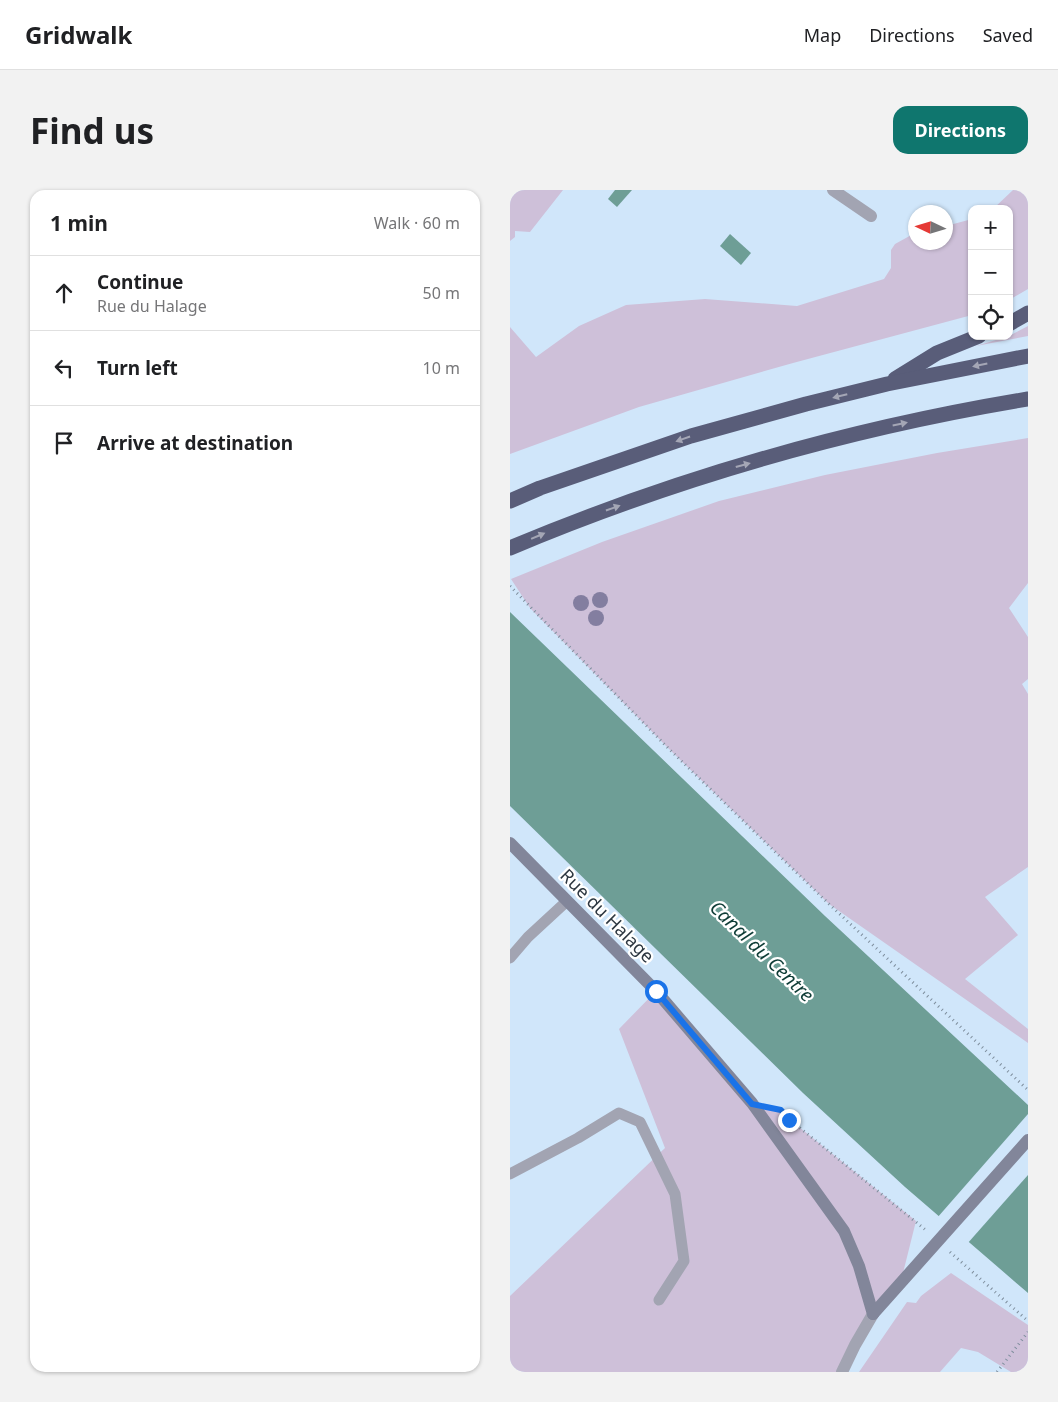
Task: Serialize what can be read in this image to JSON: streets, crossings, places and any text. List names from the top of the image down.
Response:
{
  "streets": {
    "street": ["Rue du Halage"]
  },
  "water": ["Canal du Centre"],
  "north": "left",
  "page": {
    "header": "Gridwalk",
    "nav": ["Map", "Directions", "Saved"],
    "buttons": "Directions",
    "title": "Find us",
    "heading": ["1 min", "Walk · 60 m"],
    "map_buttons": ["+", "−"],
    "list": [
      ["Continue", "Rue du Halage", "50 m"],
      ["Turn left", "10 m"],
      "Arrive at destination"
    ]
  }
}
